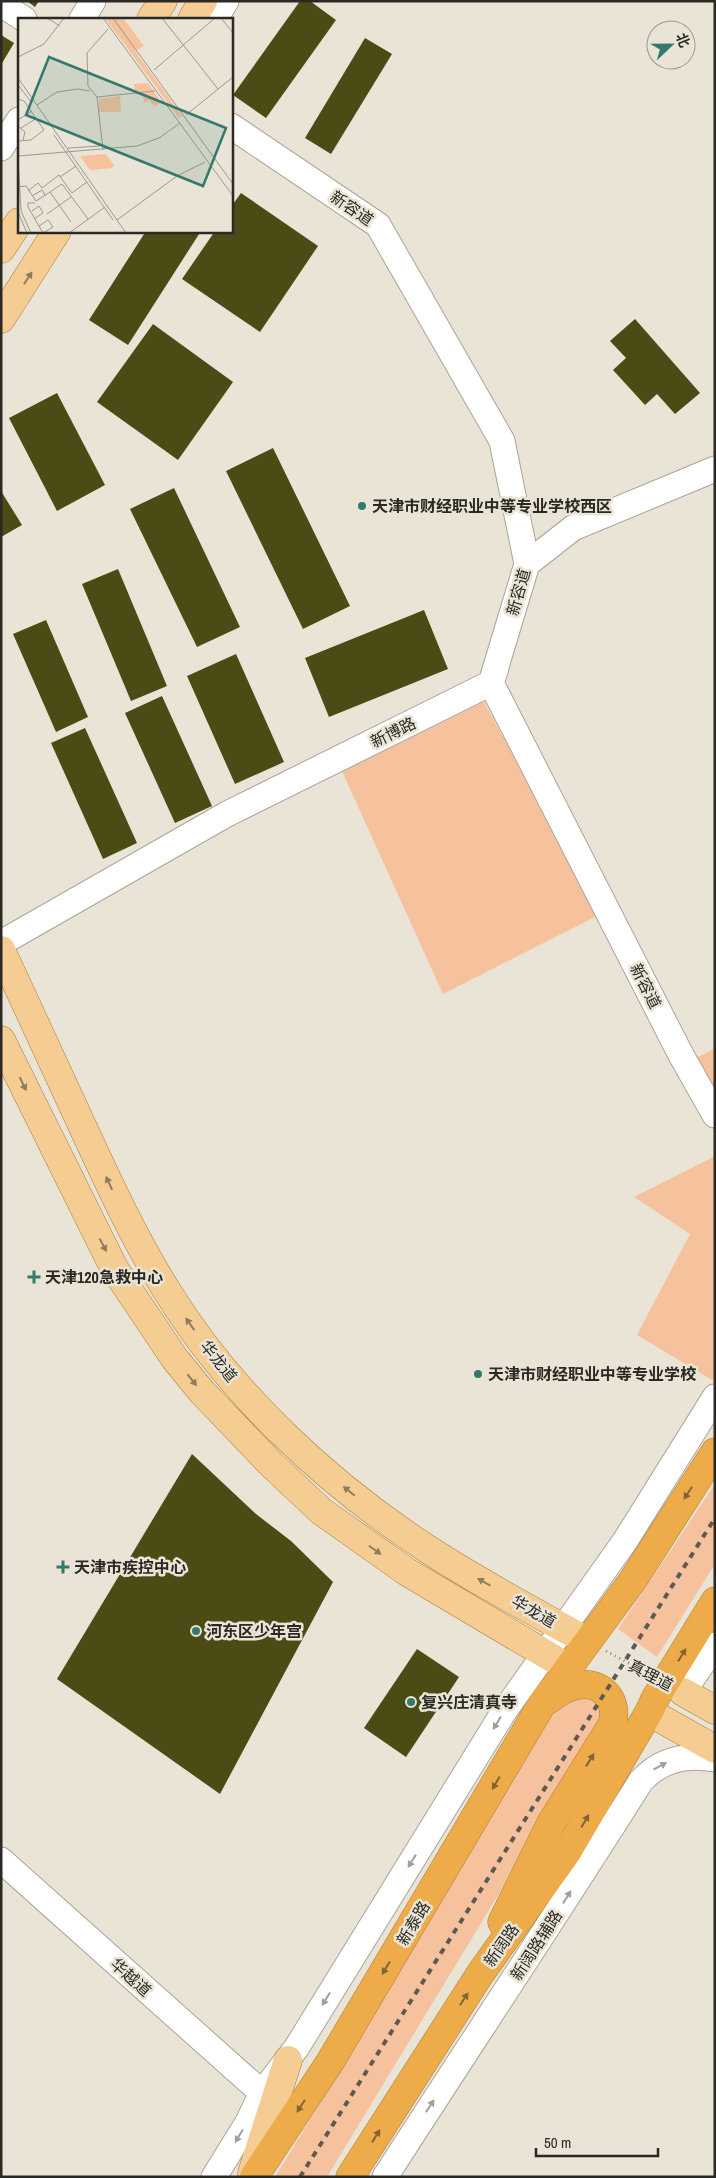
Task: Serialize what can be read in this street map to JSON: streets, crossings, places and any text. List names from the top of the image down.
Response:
{
  "streets": {
    "highway": ["新泰路", "新阔路"],
    "main road": ["华龙道", "真理道"],
    "street": [
      "新容道",
      "新博路",
      "新阔路辅路",
      "华越道"
    ]
  },
  "crossings": [
    ["新容道", "新博路"],
    ["华龙道", "真理道"],
    ["华龙道", "新泰路"],
    ["真理道", "新泰路"],
    ["真理道", "新阔路"]
  ],
  "one_way": ["新泰路", "新阔路"],
  "places": {
    "other": [
      "天津市财经职业中等专业学校西区",
      "天津市财经职业中等专业学校",
      "河东区少年宫",
      "复兴庄清真寺"
    ],
    "health": ["天津120急救中心", "天津市疾控中心"]
  },
  "scale_bar": "50 m",
  "north": "right"
}
